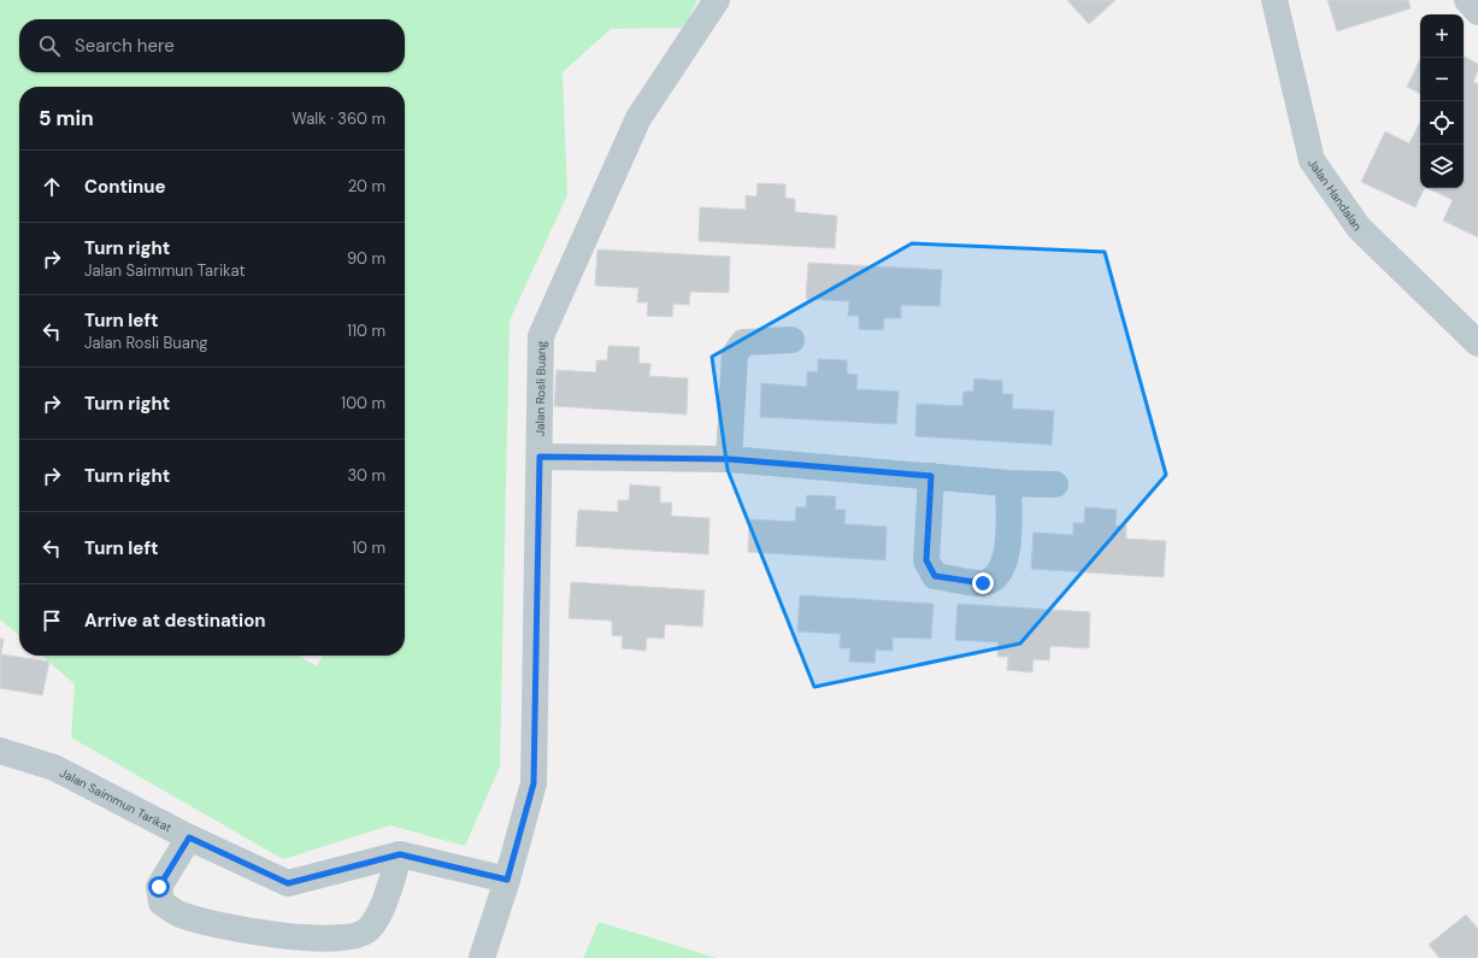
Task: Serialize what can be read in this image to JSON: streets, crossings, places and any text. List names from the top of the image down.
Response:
{
  "streets": {
    "street": ["Jalan Handalan", "Jalan Rosli Buang", "Jalan Saimmun Tarikat"]
  },
  "crossings": [
    ["Jalan Rosli Buang", "Jalan Saimmun Tarikat"]
  ],
  "page": {
    "map_buttons": ["+", "−"],
    "search": "Search here",
    "heading": ["5 min", "Walk · 360 m"],
    "list": [
      ["Continue", "20 m"],
      ["Turn right", "Jalan Saimmun Tarikat", "90 m"],
      ["Turn left", "Jalan Rosli Buang", "110 m"],
      ["Turn right", "100 m"],
      ["Turn right", "30 m"],
      ["Turn left", "10 m"],
      "Arrive at destination"
    ]
  }
}
